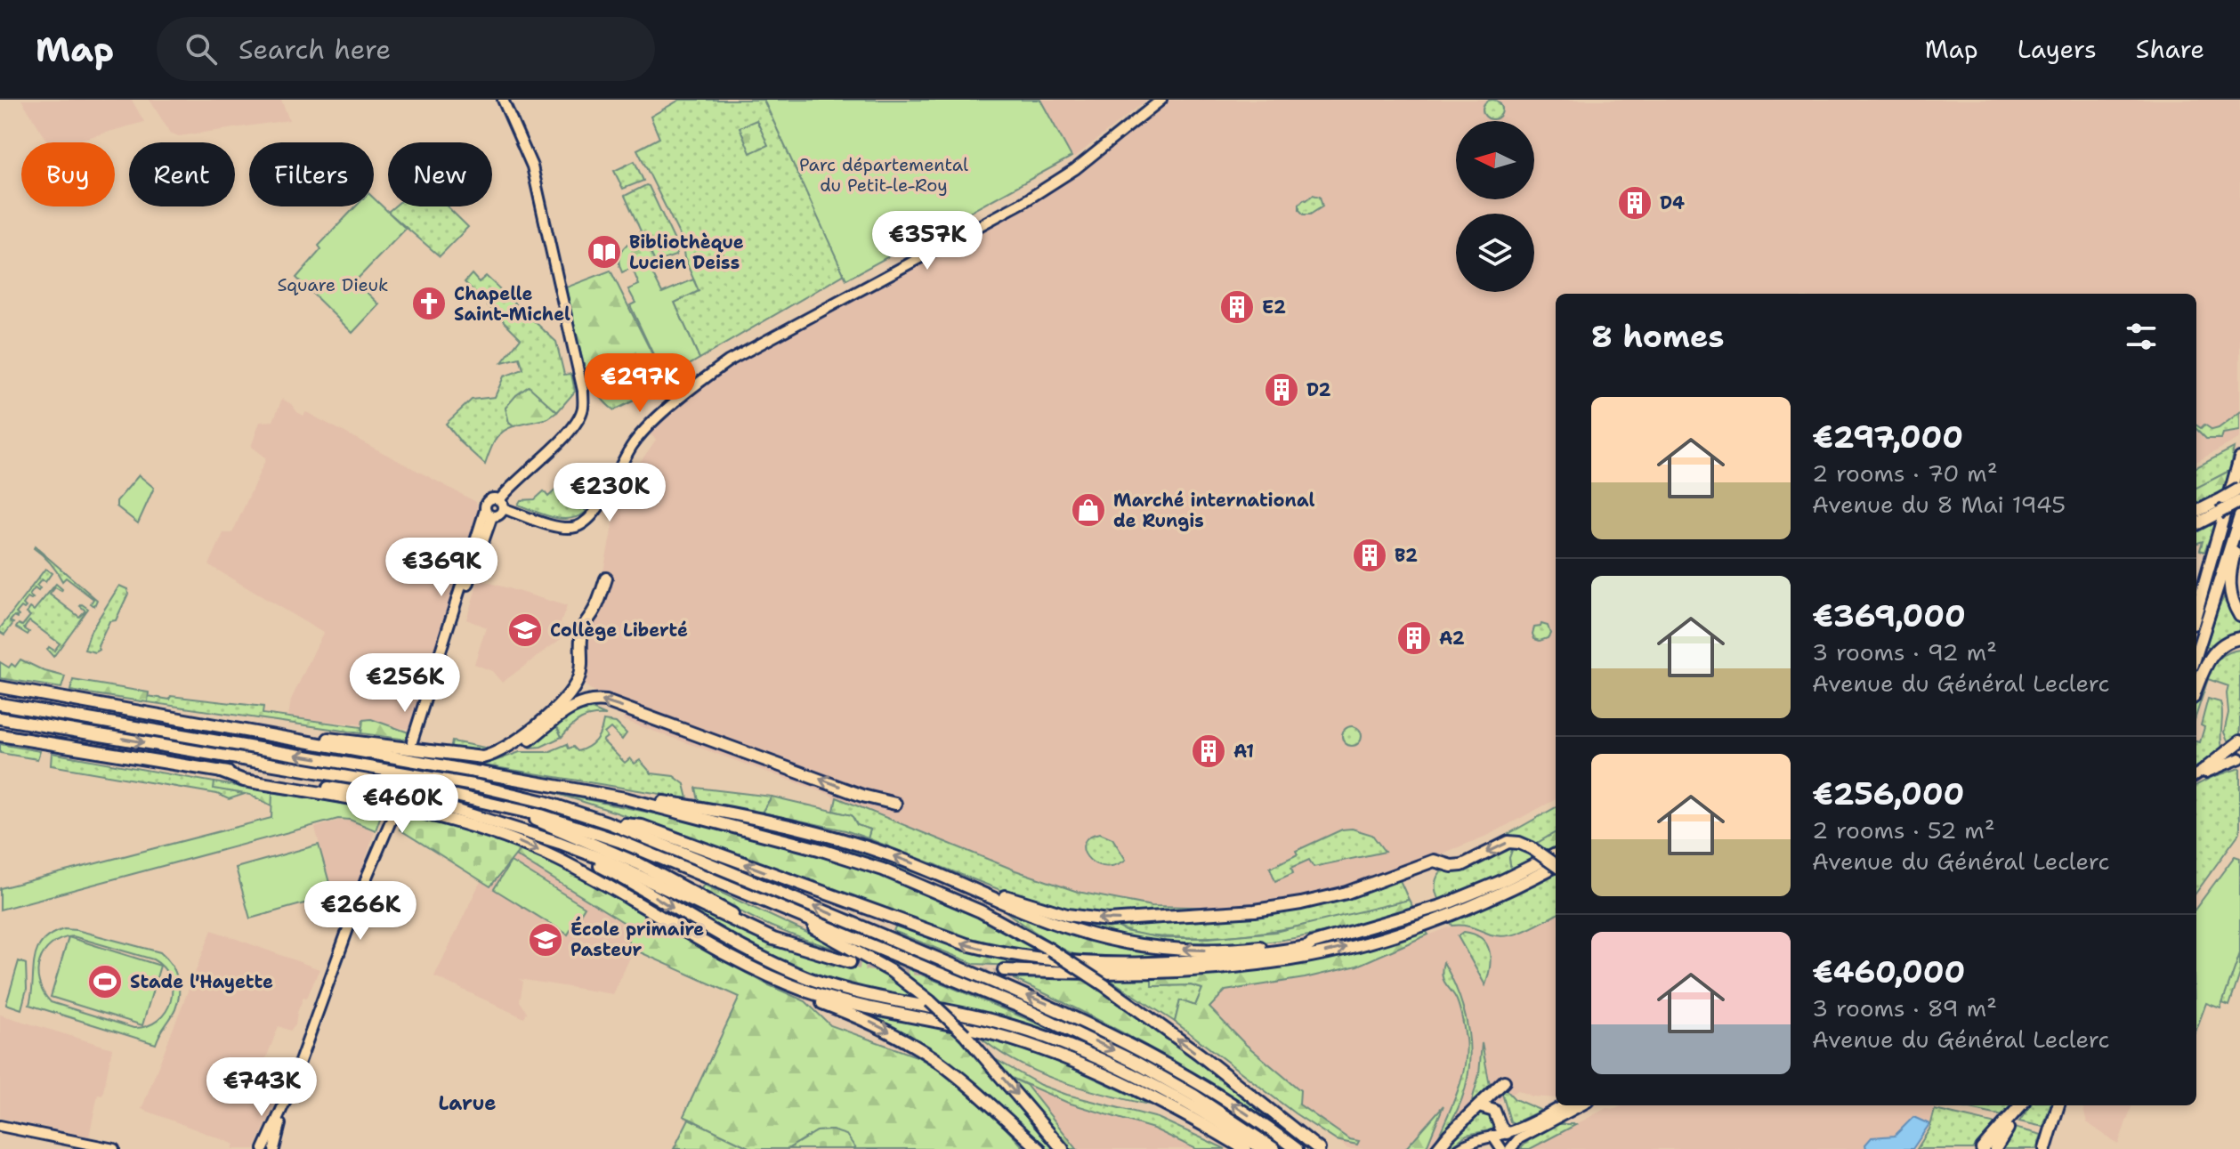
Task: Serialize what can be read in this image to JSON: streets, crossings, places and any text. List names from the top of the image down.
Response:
{
  "districts": ["Larue"],
  "parks": ["Parc départemental du Petit-le-Roy", "Square Dieuk"],
  "places": {
    "building": [
      "D4",
      "E2",
      "D2",
      "B2",
      "A2",
      "A1"
    ],
    "library": ["Bibliothèque Lucien Deiss"],
    "church": ["Chapelle Saint-Michel"],
    "shop": ["Marché international de Rungis"],
    "school or university": ["Collège Liberté", "École primaire Pasteur"],
    "sports": ["Stade l'Hayette"]
  },
  "north": "left",
  "page": {
    "header": "Map",
    "search": "Search here",
    "nav": ["Map", "Layers", "Share"],
    "chip": [
      "Buy",
      "Rent",
      "Filters",
      "New"
    ],
    "price": [
      "€357K",
      "€297K",
      "€230K",
      "€369K",
      "€256K",
      "€460K",
      "€266K",
      "€743K"
    ],
    "heading": "8 homes",
    "list": [
      {
        "name": "€297,000",
        "note": "2 rooms · 70 m² · Avenue du 8 Mai 1945"
      },
      {
        "name": "€369,000",
        "note": "3 rooms · 92 m² · Avenue du Général Leclerc"
      },
      {
        "name": "€256,000",
        "note": "2 rooms · 52 m² · Avenue du Général Leclerc"
      },
      {
        "name": "€460,000",
        "note": "3 rooms · 89 m² · Avenue du Général Leclerc"
      }
    ]
  }
}
